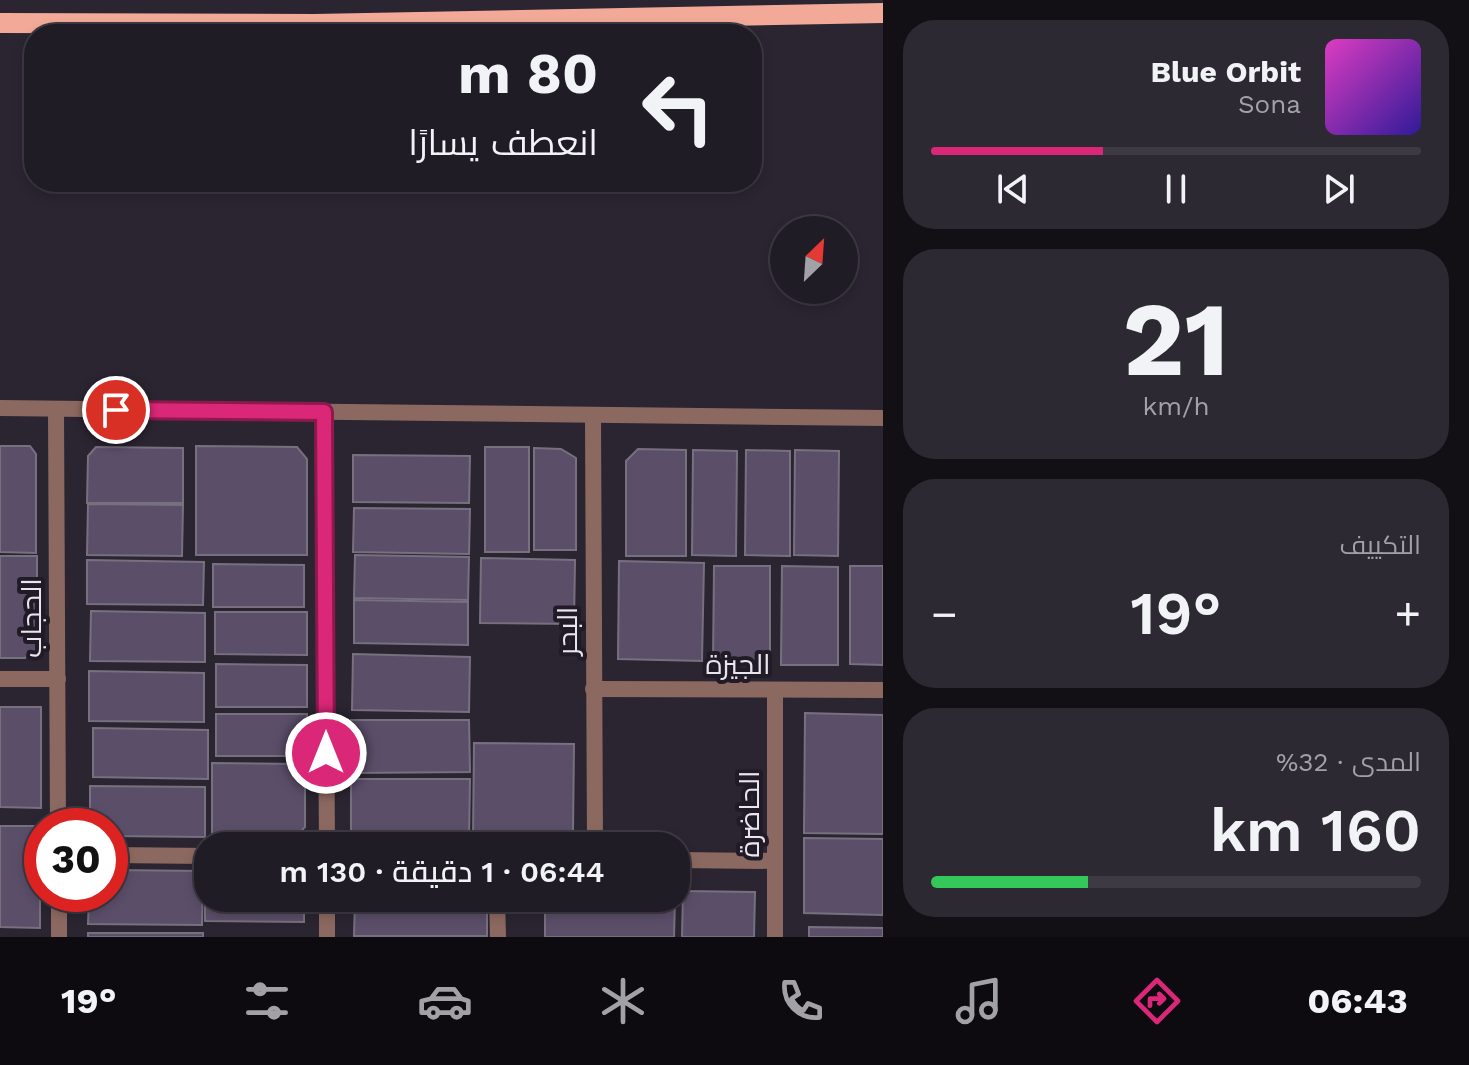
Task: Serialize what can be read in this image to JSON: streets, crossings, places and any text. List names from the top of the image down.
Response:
{
  "streets": {
    "street": [
      "الحجاب",
      "البحر",
      "الجيزة",
      "الحاضرة"
    ]
  },
  "crossings": [
    ["البحر", "الجيزة"],
    ["الجيزة", "الحاضرة"]
  ],
  "north": "top right",
  "page": {
    "turn": ["80 m", "انعطف يسارًا"],
    "song": ["Blue Orbit", "Sona"],
    "tile": [
      ["21", "km/h"],
      "التكييف",
      ["المدى · 32%", "160 km"]
    ],
    "heat": ["−", "19°", "+"],
    "limit": "30",
    "trip": "06:44 · 1 دقيقة · 130 m",
    "tabs": ["06:43", "19°"]
  }
}
